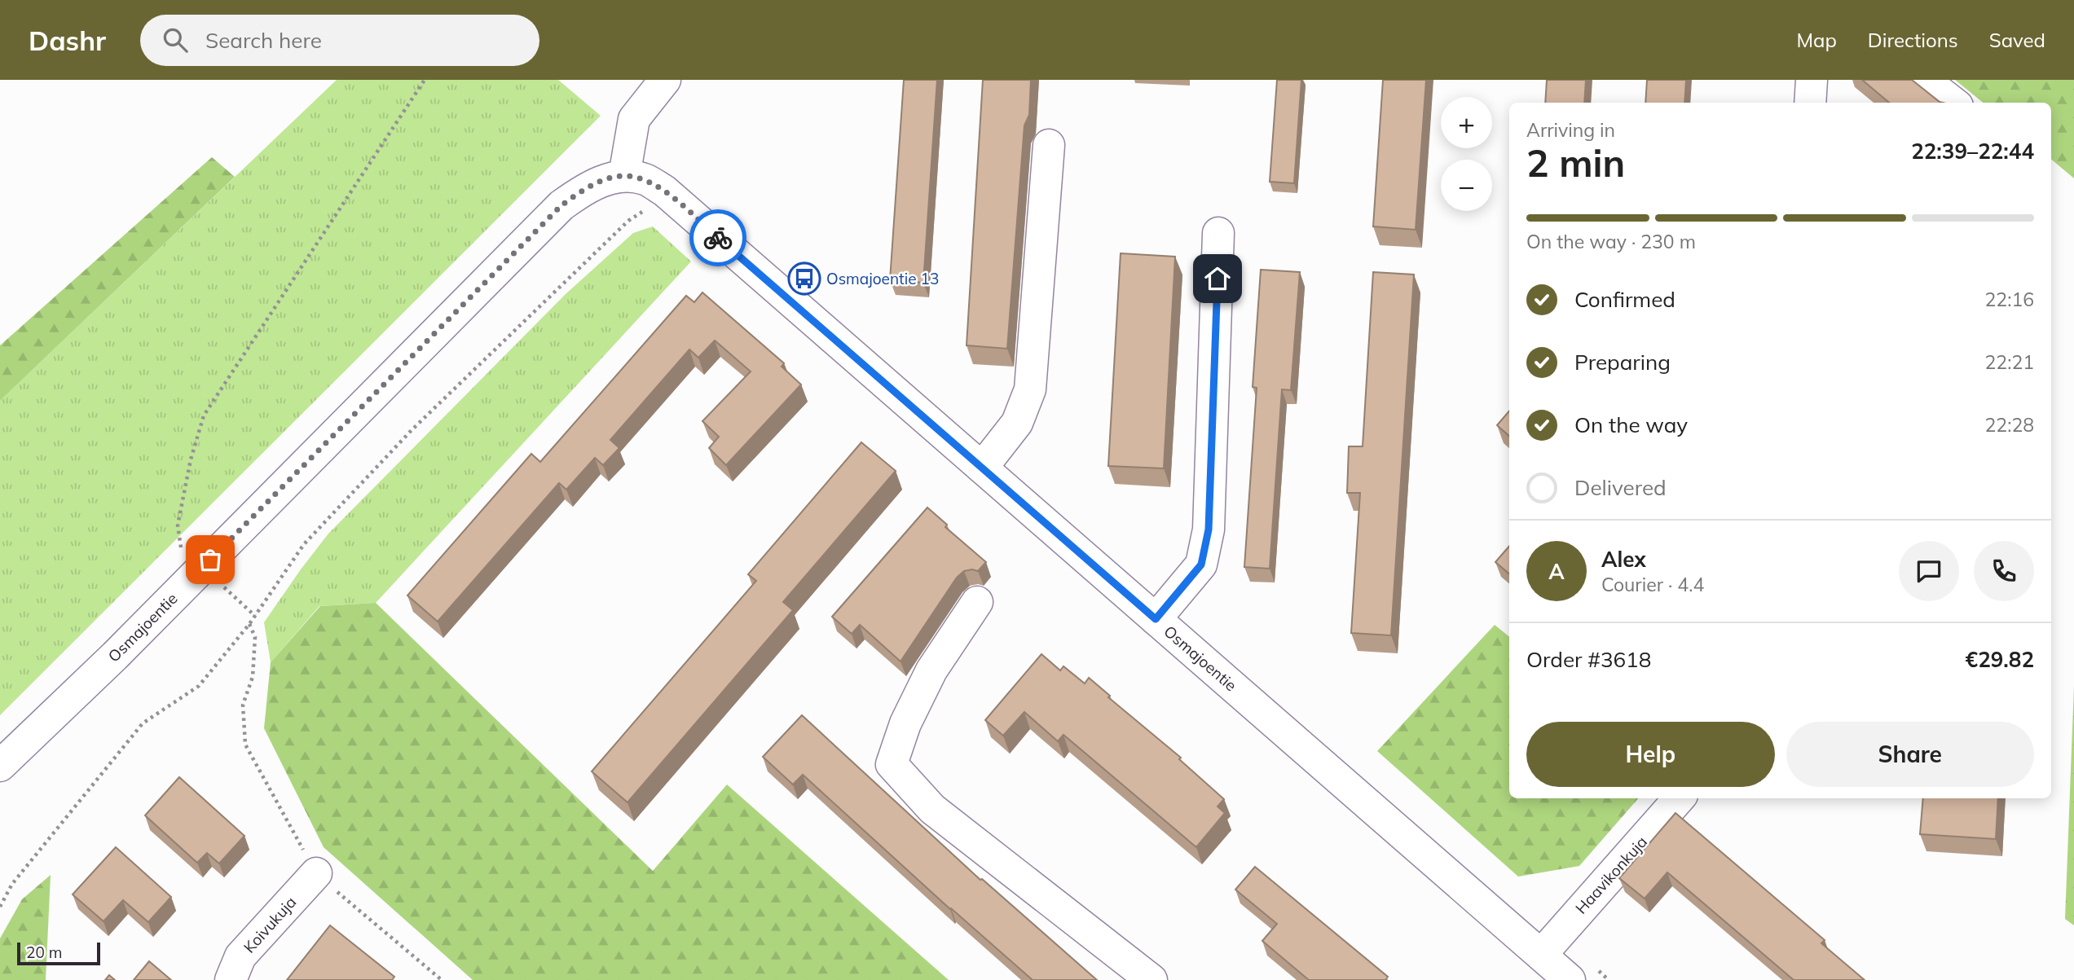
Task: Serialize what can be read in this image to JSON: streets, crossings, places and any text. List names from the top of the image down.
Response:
{
  "streets": {
    "street": ["Osmajoentie", "Haavikonkuja", "Koivukuja"]
  },
  "crossings": [
    ["Osmajoentie", "Haavikonkuja"]
  ],
  "places": {
    "bus stop": ["Osmajoentie 13"]
  },
  "scale_bar": "20 m",
  "page": {
    "header": "Dashr",
    "search": "Search here",
    "nav": ["Map", "Directions", "Saved"],
    "map_buttons": ["+", "−"],
    "heading": ["2 min", "Arriving in", "22:39–22:44"],
    "panel": [
      "Alex",
      "Courier · 4.4",
      "Order #3618",
      "€29.82"
    ],
    "bar": "On the way · 230 m",
    "list": [
      ["Confirmed", "22:16"],
      ["Preparing", "22:21"],
      ["On the way", "22:28"],
      "Delivered"
    ],
    "round": "A",
    "buttons": ["Help", "Share"],
    "scale": "20 m"
  }
}
